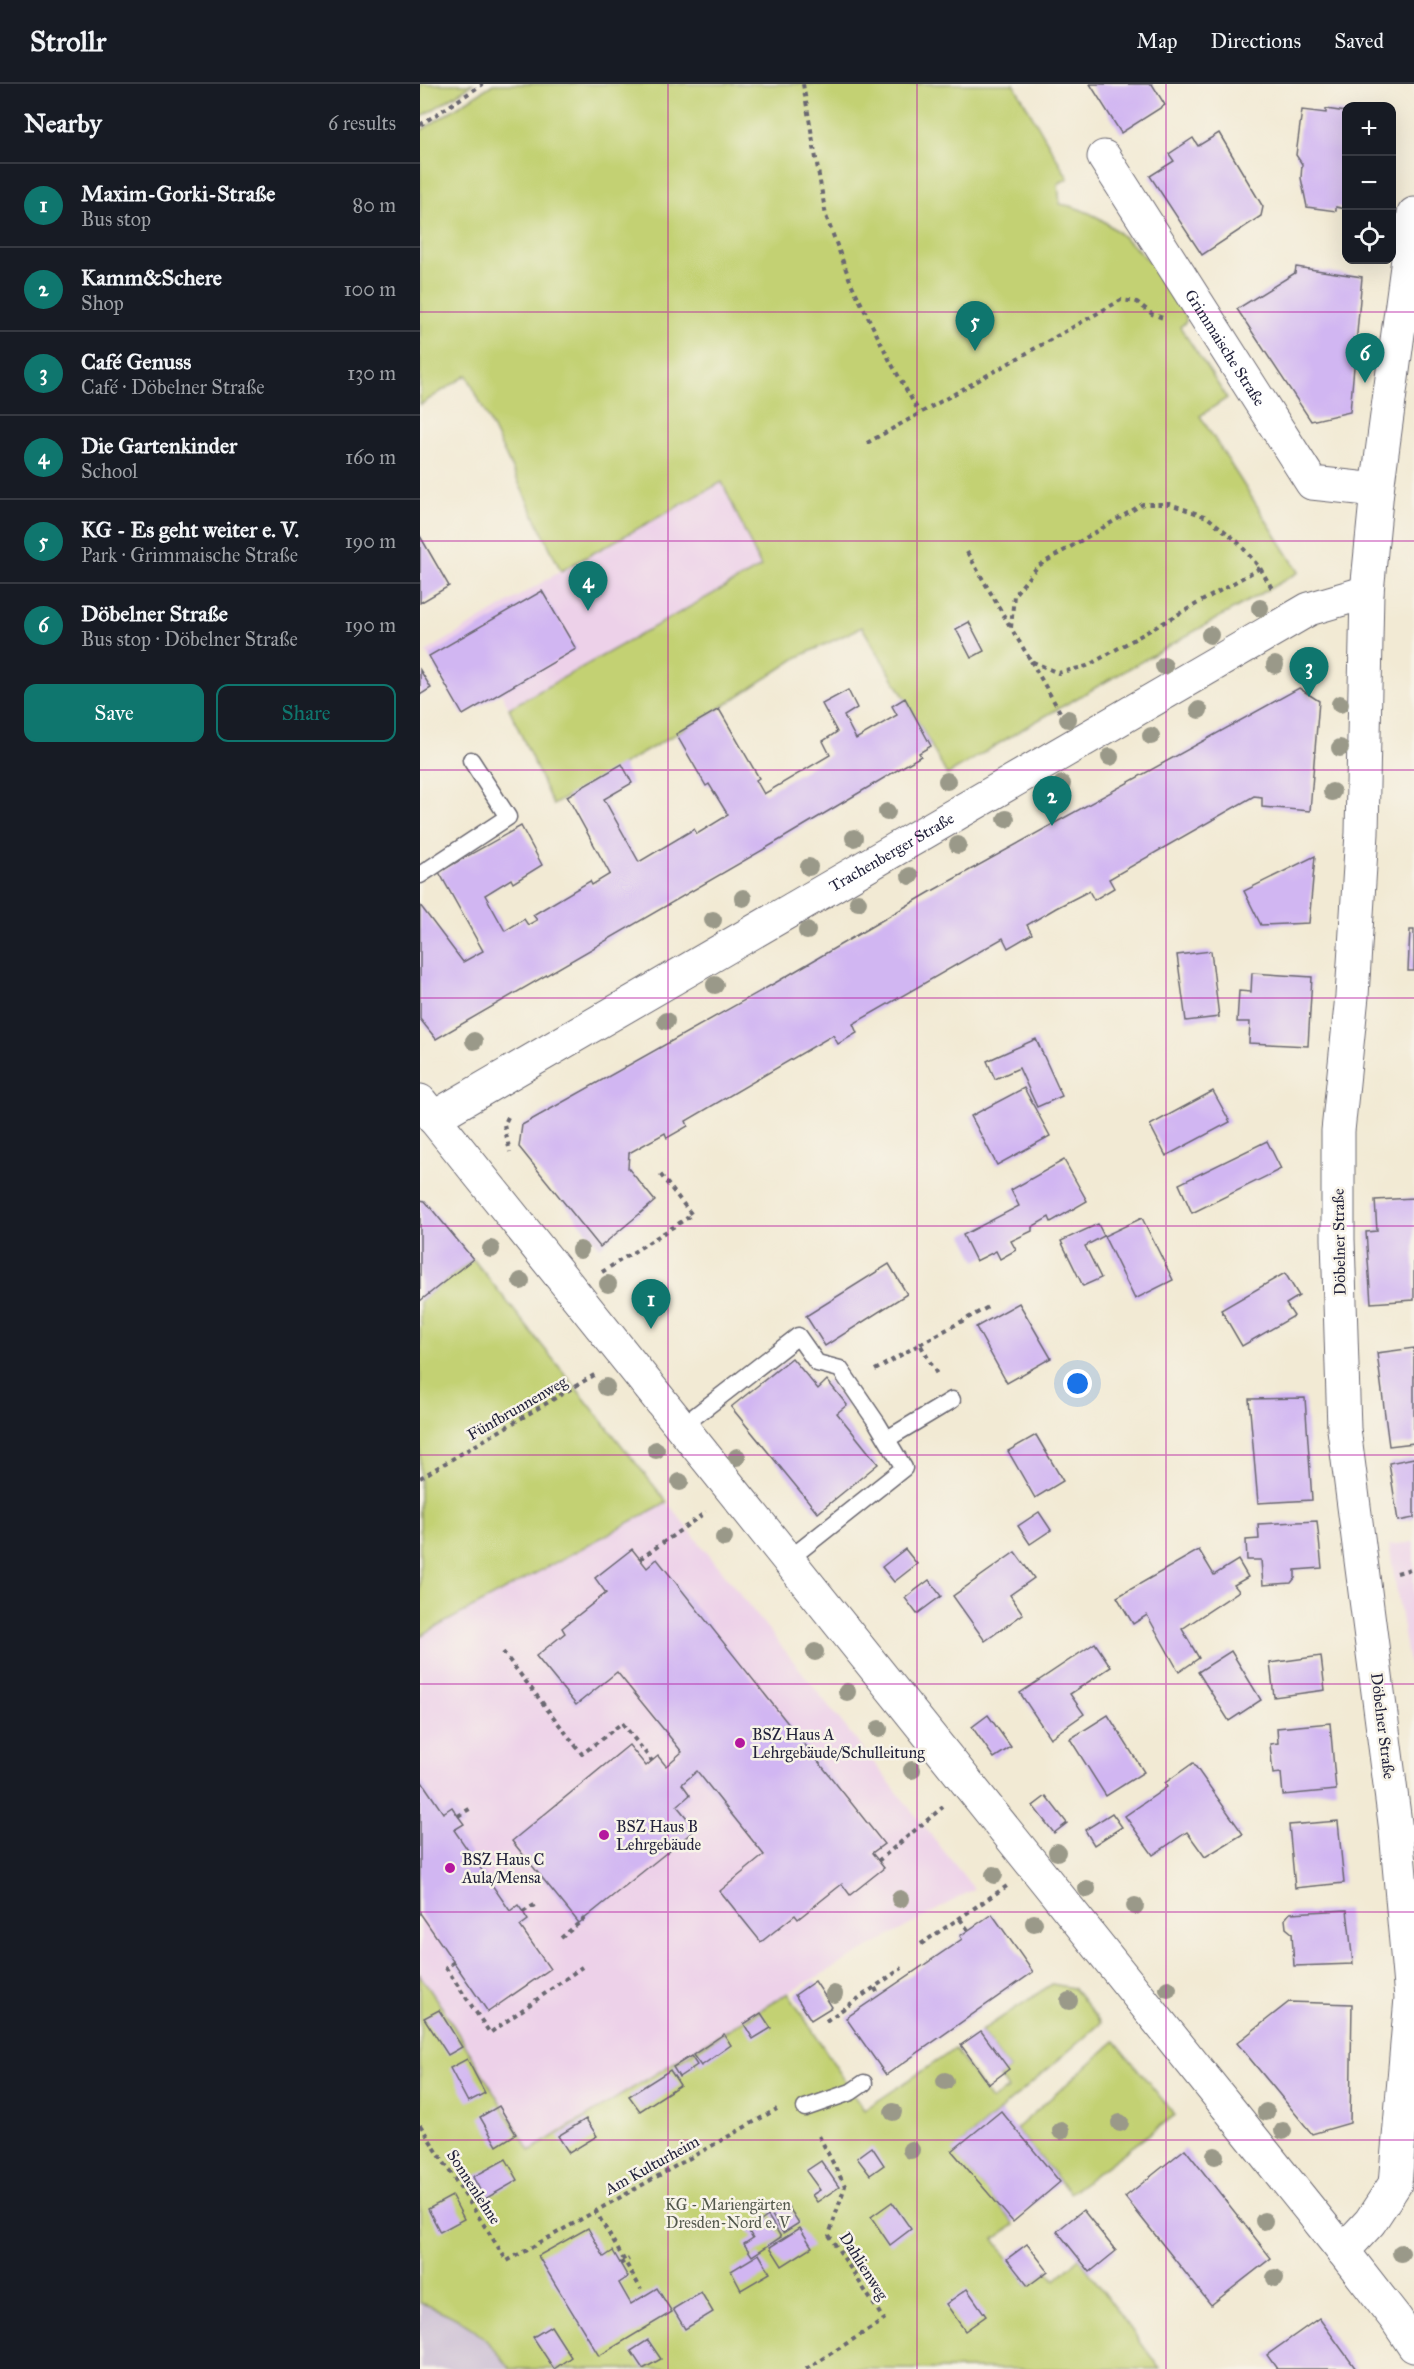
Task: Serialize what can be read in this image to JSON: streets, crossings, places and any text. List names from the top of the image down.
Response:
{
  "streets": {
    "street": ["Grimmaische Straße", "Trachenberger Straße", "Döbelner Straße"],
    "path": [
      "Fünfbrunnenweg",
      "Am Kulturheim",
      "Sonnenlehne",
      "Dahlienweg"
    ]
  },
  "crossings": [
    ["Grimmaische Straße", "Döbelner Straße"],
    ["Trachenberger Straße", "Döbelner Straße"],
    ["Am Kulturheim", "Sonnenlehne"],
    ["Am Kulturheim", "Dahlienweg"]
  ],
  "parks": ["KG - Mariengärten Dresden-Nord e. V"],
  "places": ["BSZ Haus A Lehrgebäude/Schulleitung", "BSZ Haus B Lehrgebäude", "BSZ Haus C Aula/Mensa"],
  "page": {
    "header": "Strollr",
    "nav": ["Map", "Directions", "Saved"],
    "heading": ["Nearby", "6 results"],
    "map_buttons": ["+", "−"],
    "list": [
      {
        "mark": "1",
        "name": "Maxim-Gorki-Straße",
        "note": "Bus stop",
        "value": "80 m"
      },
      {
        "mark": "2",
        "name": "Kamm&Schere",
        "note": "Shop",
        "value": "100 m"
      },
      {
        "mark": "3",
        "name": "Café Genuss",
        "note": "Café · Döbelner Straße",
        "value": "130 m"
      },
      {
        "mark": "4",
        "name": "Die Gartenkinder",
        "note": "School",
        "value": "160 m"
      },
      {
        "mark": "5",
        "name": "KG - Es geht weiter e. V.",
        "note": "Park · Grimmaische Straße",
        "value": "190 m"
      },
      {
        "mark": "6",
        "name": "Döbelner Straße",
        "note": "Bus stop · Döbelner Straße",
        "value": "190 m"
      }
    ],
    "pins": [
      "5",
      "6",
      "4",
      "3",
      "2",
      "1"
    ],
    "buttons": ["Save", "Share"]
  }
}
